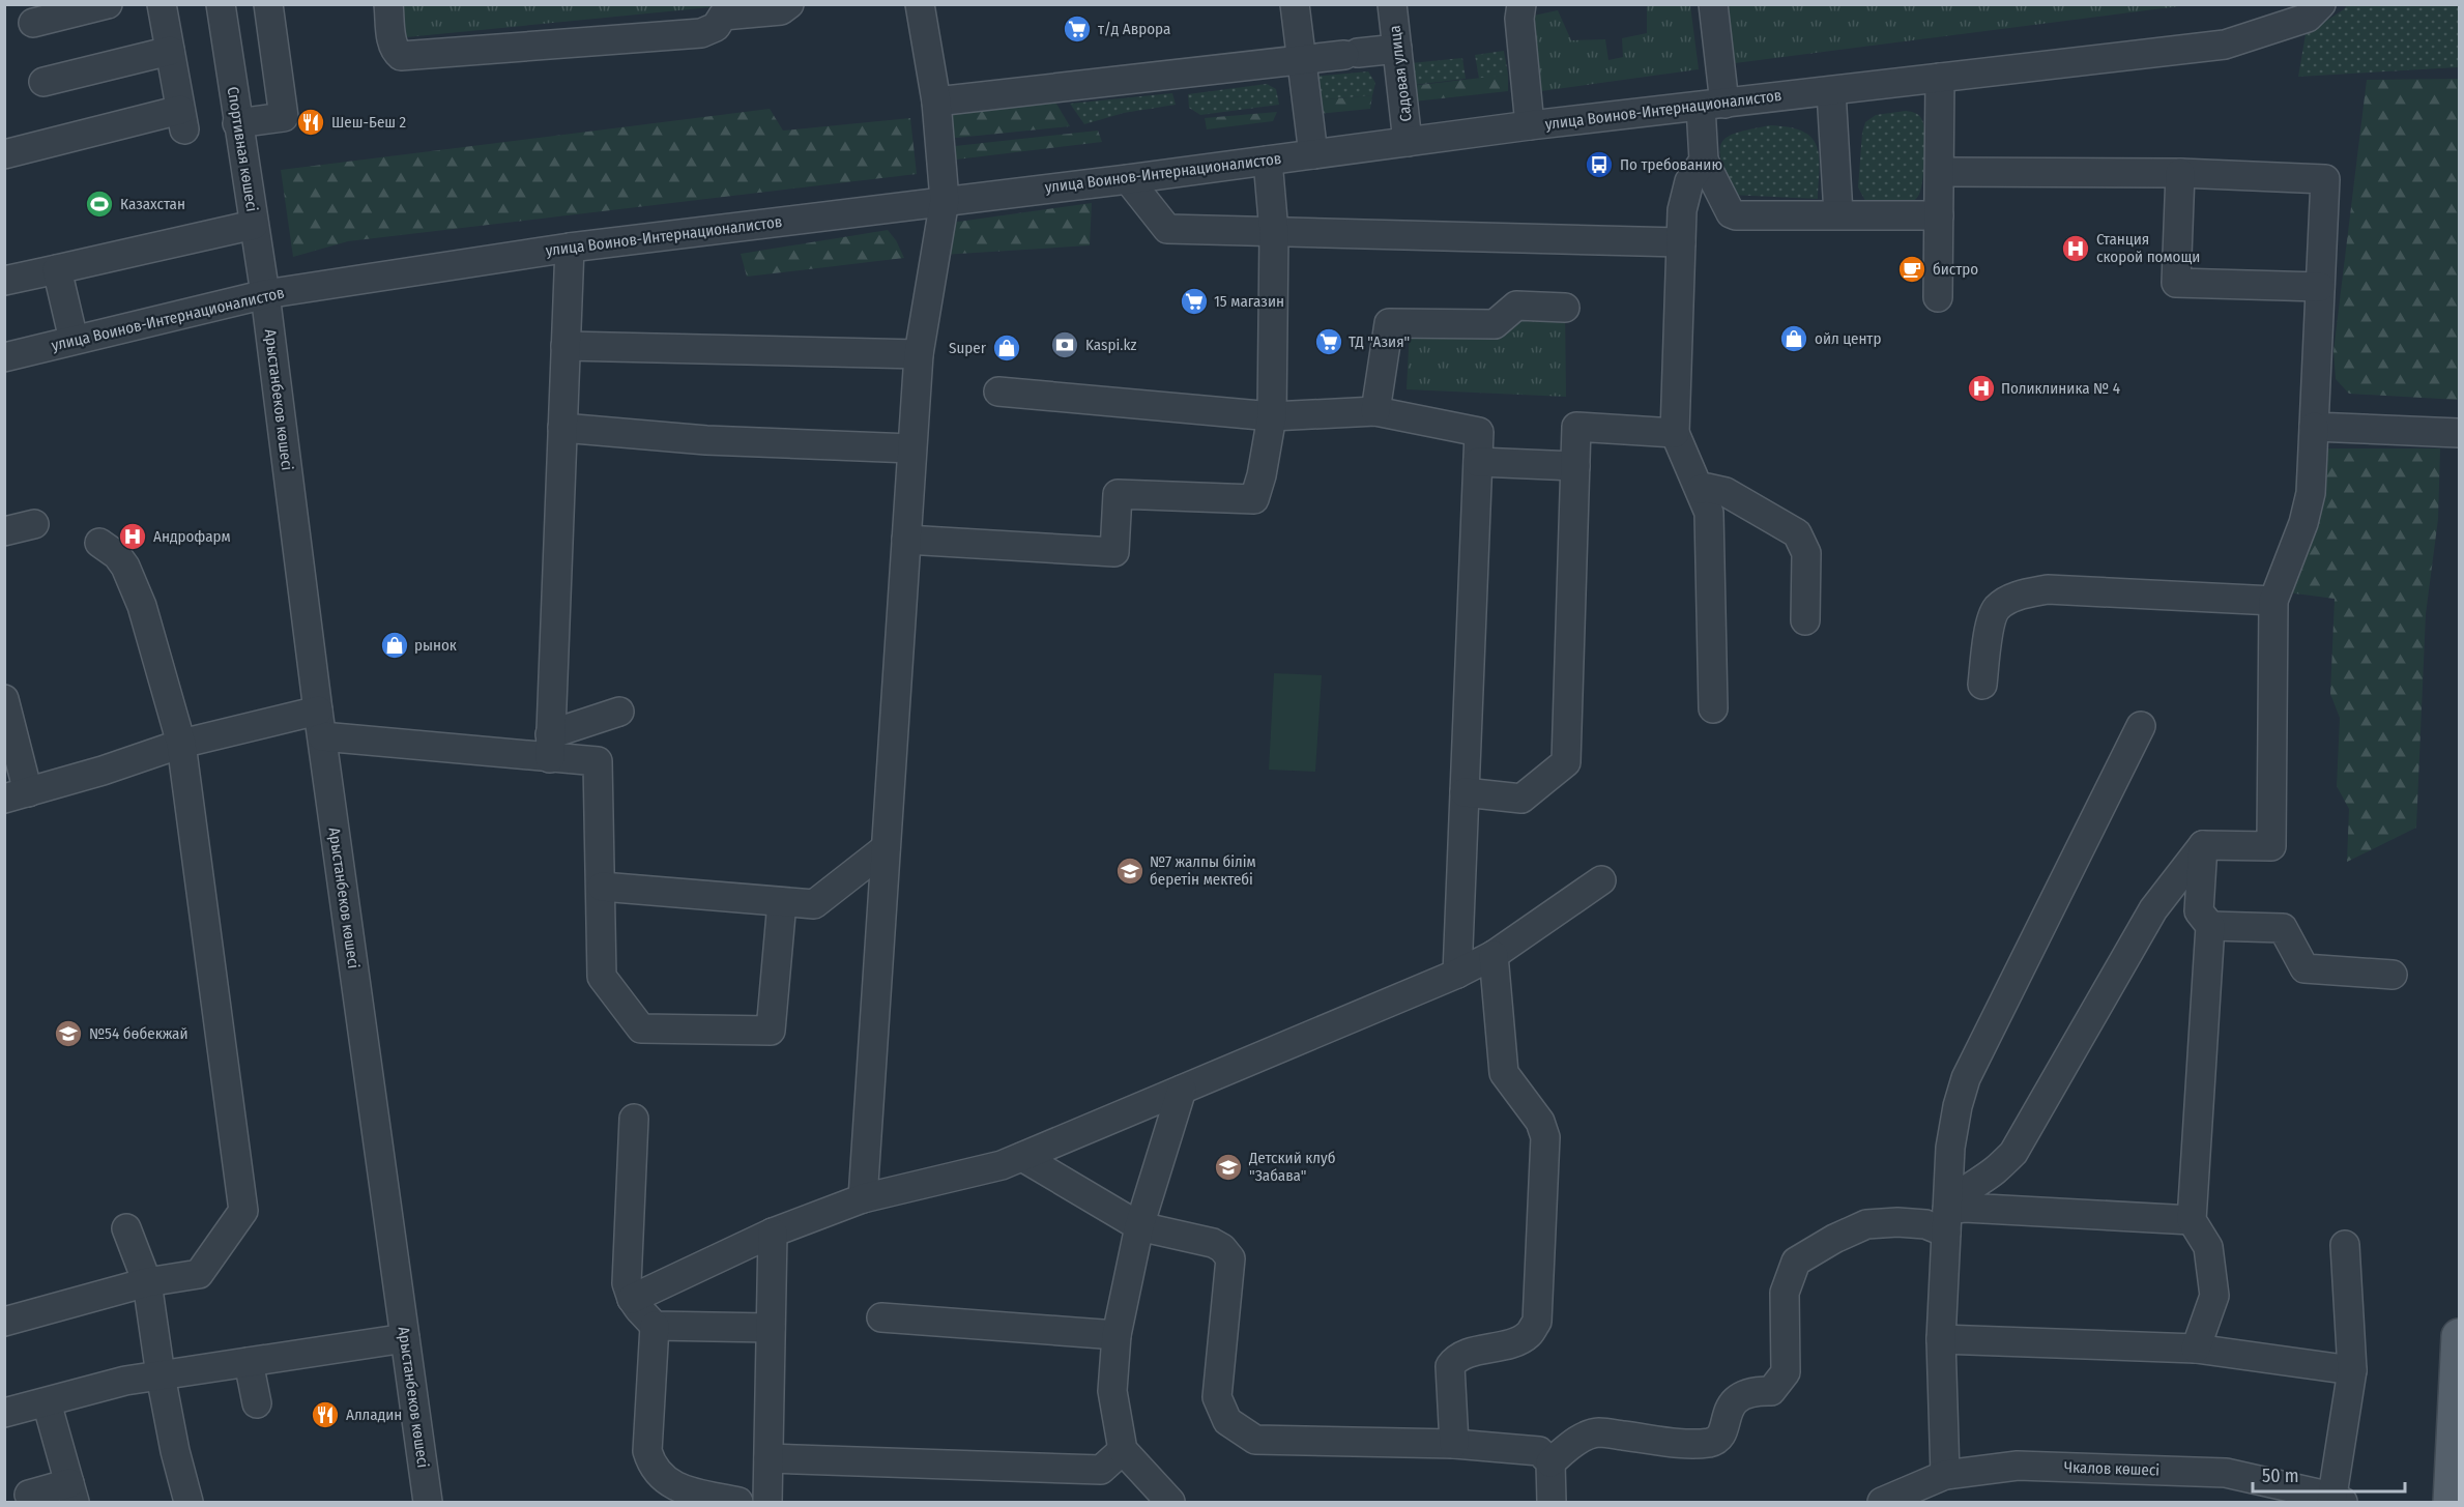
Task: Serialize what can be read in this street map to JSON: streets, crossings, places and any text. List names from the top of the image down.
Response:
{
  "streets": {
    "street": [
      "Садовая улица",
      "улица Воинов-Интернационалистов",
      "Спортивная көшесі",
      "Арыстанбеков көшесі",
      "Чкалов көшесі"
    ]
  },
  "crossings": [
    ["Садовая улица", "улица Воинов-Интернационалистов"],
    ["улица Воинов-Интернационалистов", "Спортивная көшесі"],
    ["улица Воинов-Интернационалистов", "Арыстанбеков көшесі"],
    ["Спортивная көшесі", "Арыстанбеков көшесі"]
  ],
  "places": {
    "supermarket": ["т/д Аврора", "15 магазин", "ТД \"Азия\""],
    "restaurant": ["Шеш-Беш 2", "Алладин"],
    "bus stop": ["По требованию"],
    "sports": ["Казахстан"],
    "hospital": ["Станция скорой помощи", "Поликлиника № 4", "Андрофарм"],
    "cafe": ["бистро"],
    "shop": ["ойл центр", "Super", "рынок"],
    "bank": ["Kaspi.kz"],
    "school or university": ["№7 жалпы білім беретін мектебі", "№54 бөбекжай", "Детский клуб \"Забава\""]
  },
  "scale_bar": "50 m"
}
